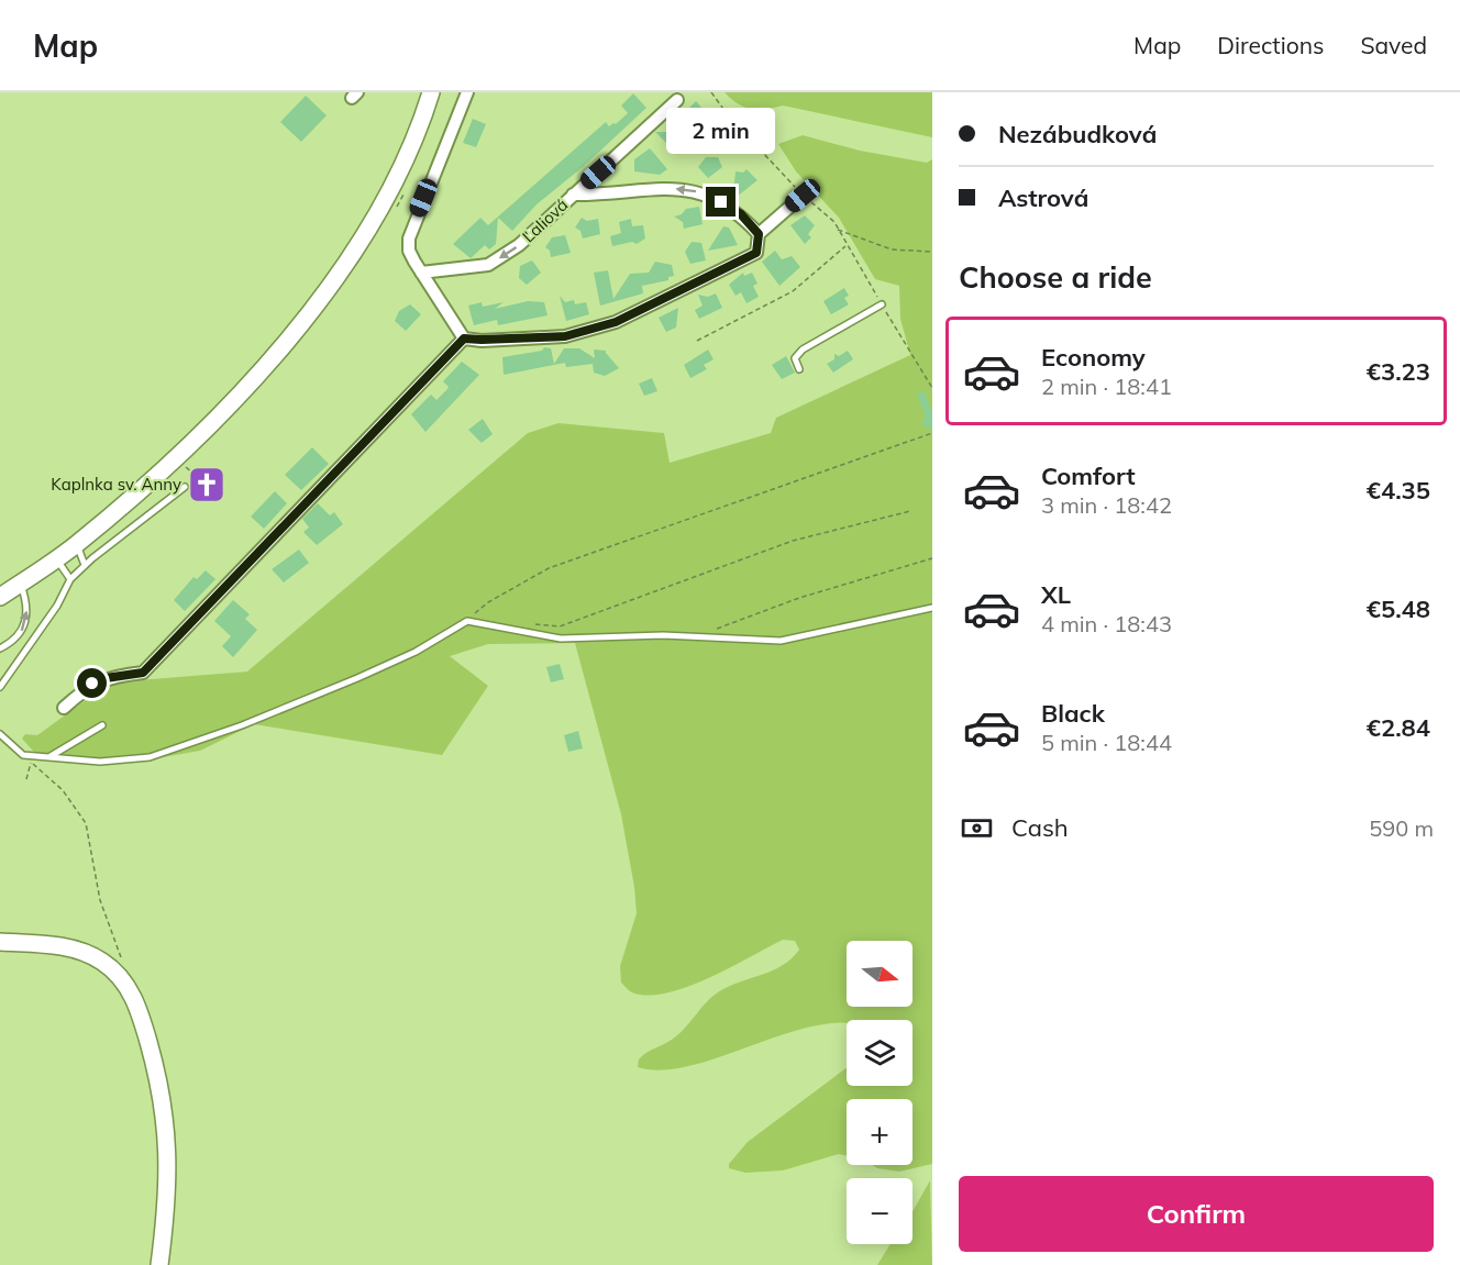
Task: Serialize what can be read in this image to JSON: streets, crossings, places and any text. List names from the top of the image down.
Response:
{
  "streets": {
    "street": ["Ľaliová"]
  },
  "places": {
    "church": ["Kaplnka sv. Anny"]
  },
  "north": "right",
  "page": {
    "header": "Map",
    "nav": ["Map", "Directions", "Saved"],
    "banner": ["Nezábudková", "Astrová"],
    "bubble": "2 min",
    "heading": "Choose a ride",
    "list": [
      {
        "name": "Economy",
        "note": "2 min · 18:41",
        "value": "€3.23"
      },
      {
        "name": "Comfort",
        "note": "3 min · 18:42",
        "value": "€4.35"
      },
      {
        "name": "XL",
        "note": "4 min · 18:43",
        "value": "€5.48"
      },
      {
        "name": "Black",
        "note": "5 min · 18:44",
        "value": "€2.84"
      }
    ],
    "pay": ["Cash", "590 m"],
    "map_buttons": ["+", "−"],
    "buttons": "Confirm"
  }
}
